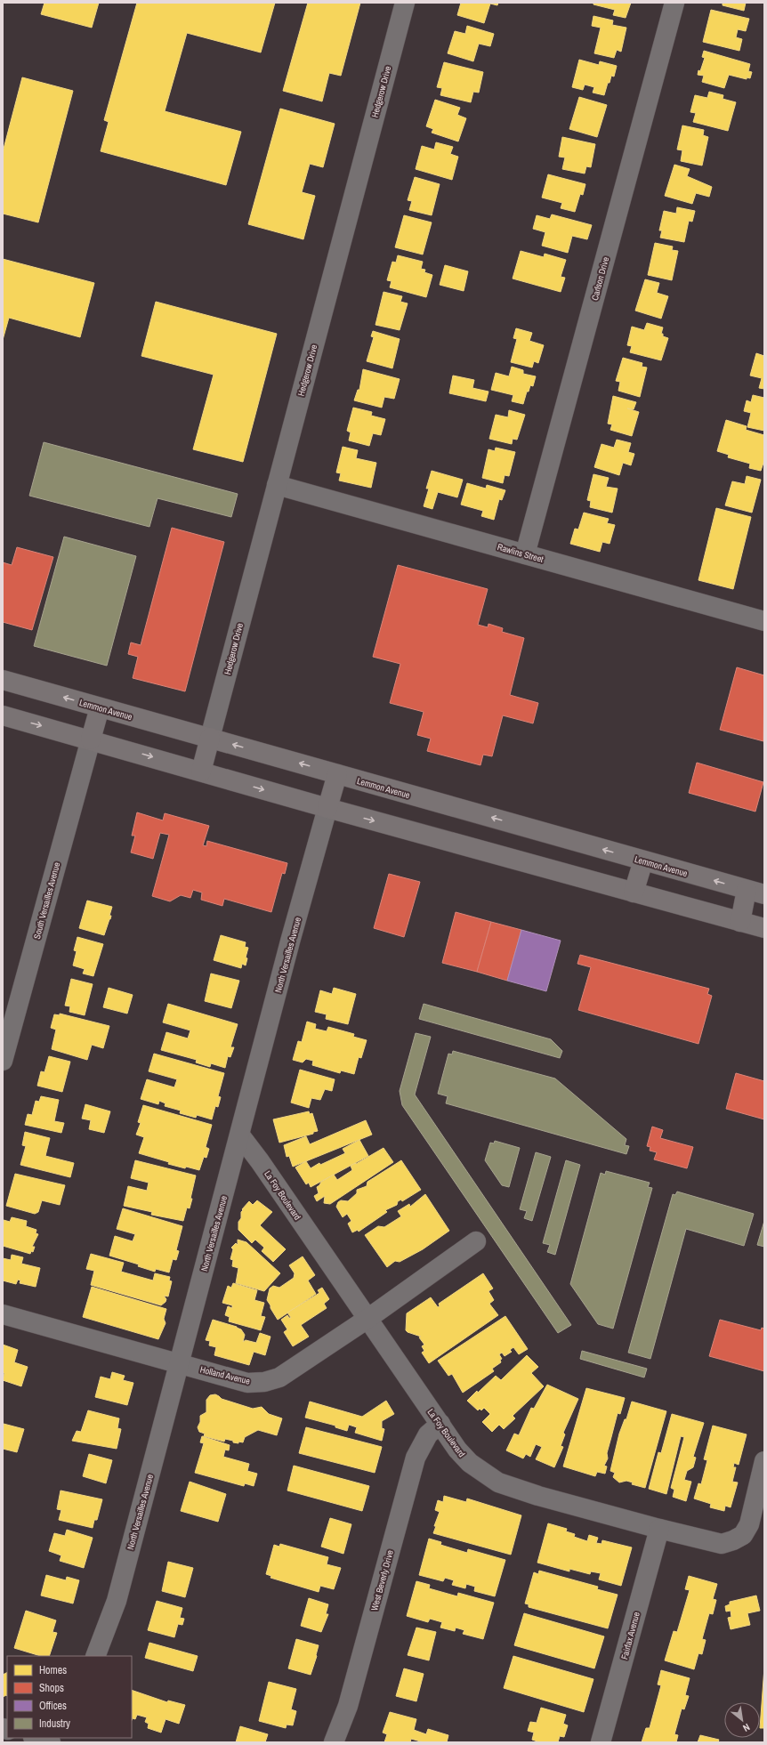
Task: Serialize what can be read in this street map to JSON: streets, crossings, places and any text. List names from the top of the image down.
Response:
{
  "streets": {
    "main road": ["Lemmon Avenue"],
    "street": [
      "Hedgerow Drive",
      "Carlson Drive",
      "Rawlins Street",
      "South Versailles Avenue",
      "North Versailles Avenue",
      "La Foy Boulevard",
      "Holland Avenue",
      "West Beverly Drive",
      "Fairfax Avenue"
    ]
  },
  "crossings": [
    ["Hedgerow Drive", "Rawlins Street"],
    ["Hedgerow Drive", "Lemmon Avenue"],
    ["Carlson Drive", "Rawlins Street"],
    ["North Versailles Avenue", "La Foy Boulevard"],
    ["North Versailles Avenue", "Holland Avenue"],
    ["La Foy Boulevard", "Holland Avenue"],
    ["La Foy Boulevard", "West Beverly Drive"],
    ["La Foy Boulevard", "Fairfax Avenue"]
  ],
  "legend": [
    "Homes",
    "Shops",
    "Offices",
    "Industry"
  ],
  "north": "bottom right"
}
